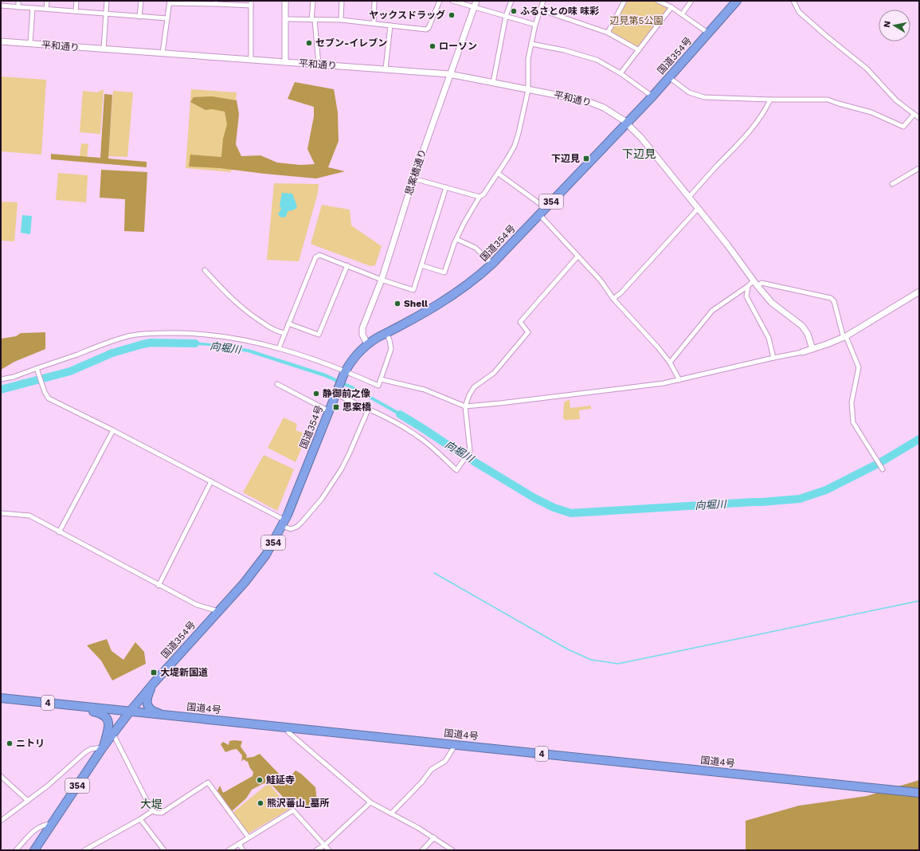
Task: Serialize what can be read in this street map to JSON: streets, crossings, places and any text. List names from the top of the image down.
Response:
{
  "streets": {
    "highway": [
      "国道354号",
      "354",
      "4",
      "国道4号"
    ],
    "street": ["平和通り", "思案橋通り"]
  },
  "crossings": [
    ["平和通り", "国道354号"],
    ["平和通り", "思案橋通り"],
    ["国道354号", "思案橋通り"],
    ["国道354号", "国道4号"]
  ],
  "districts": ["下辺見", "大堤"],
  "water": ["向堀川"],
  "parks": ["辺見第5公園"],
  "places": {
    "other": [
      "ふるさとの味 味彩",
      "ヤックスドラッグ",
      "セブン-イレブン",
      "ローソン",
      "Shell",
      "静御前之像",
      "ニトリ",
      "鮭延寺",
      "熊沢蕃山_墓所"
    ],
    "transit": ["下辺見", "思案橋", "大堤新国道"]
  },
  "north": "left"
}
